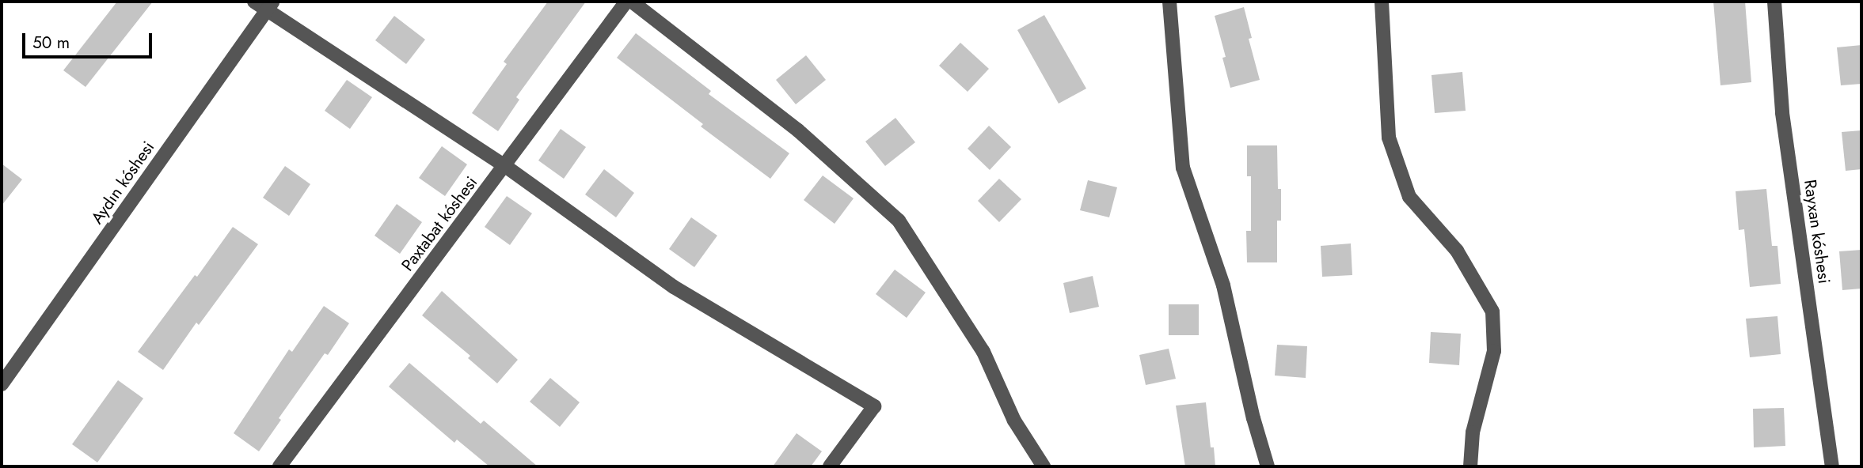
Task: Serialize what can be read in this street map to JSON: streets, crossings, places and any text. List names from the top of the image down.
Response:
{
  "streets": {
    "street": ["Aydın kóshesi", "Paxtabat kóshesi", "Rayxan kóshesi"]
  },
  "scale_bar": "50 m"
}
